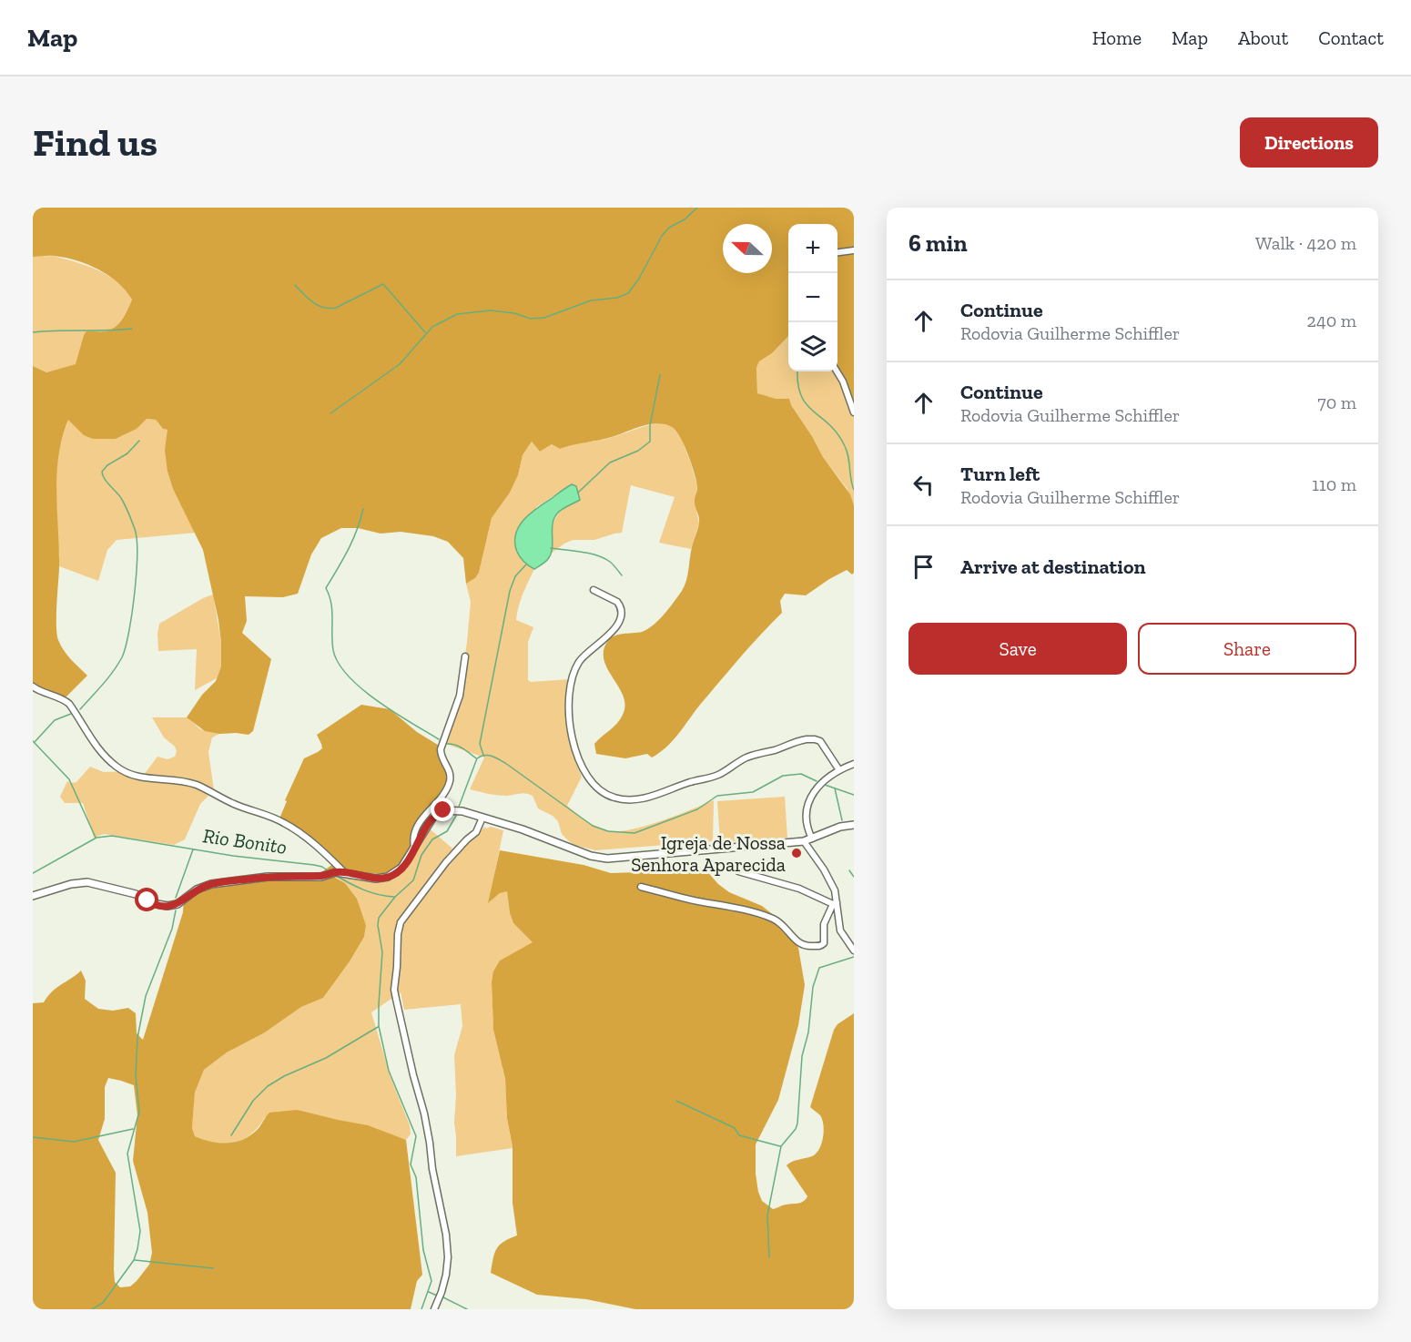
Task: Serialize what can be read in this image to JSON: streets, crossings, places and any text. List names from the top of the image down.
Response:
{
  "water": ["Rio Bonito"],
  "places": ["Igreja de Nossa Senhora Aparecida"],
  "north": "left",
  "page": {
    "header": "Map",
    "nav": [
      "Home",
      "Map",
      "About",
      "Contact"
    ],
    "buttons": [
      "Directions",
      ["Save", "Share"]
    ],
    "title": "Find us",
    "heading": ["6 min", "Walk · 420 m"],
    "map_buttons": ["+", "−"],
    "list": [
      ["Continue", "Rodovia Guilherme Schiffler", "240 m"],
      ["Continue", "Rodovia Guilherme Schiffler", "70 m"],
      ["Turn left", "Rodovia Guilherme Schiffler", "110 m"],
      "Arrive at destination"
    ]
  }
}
